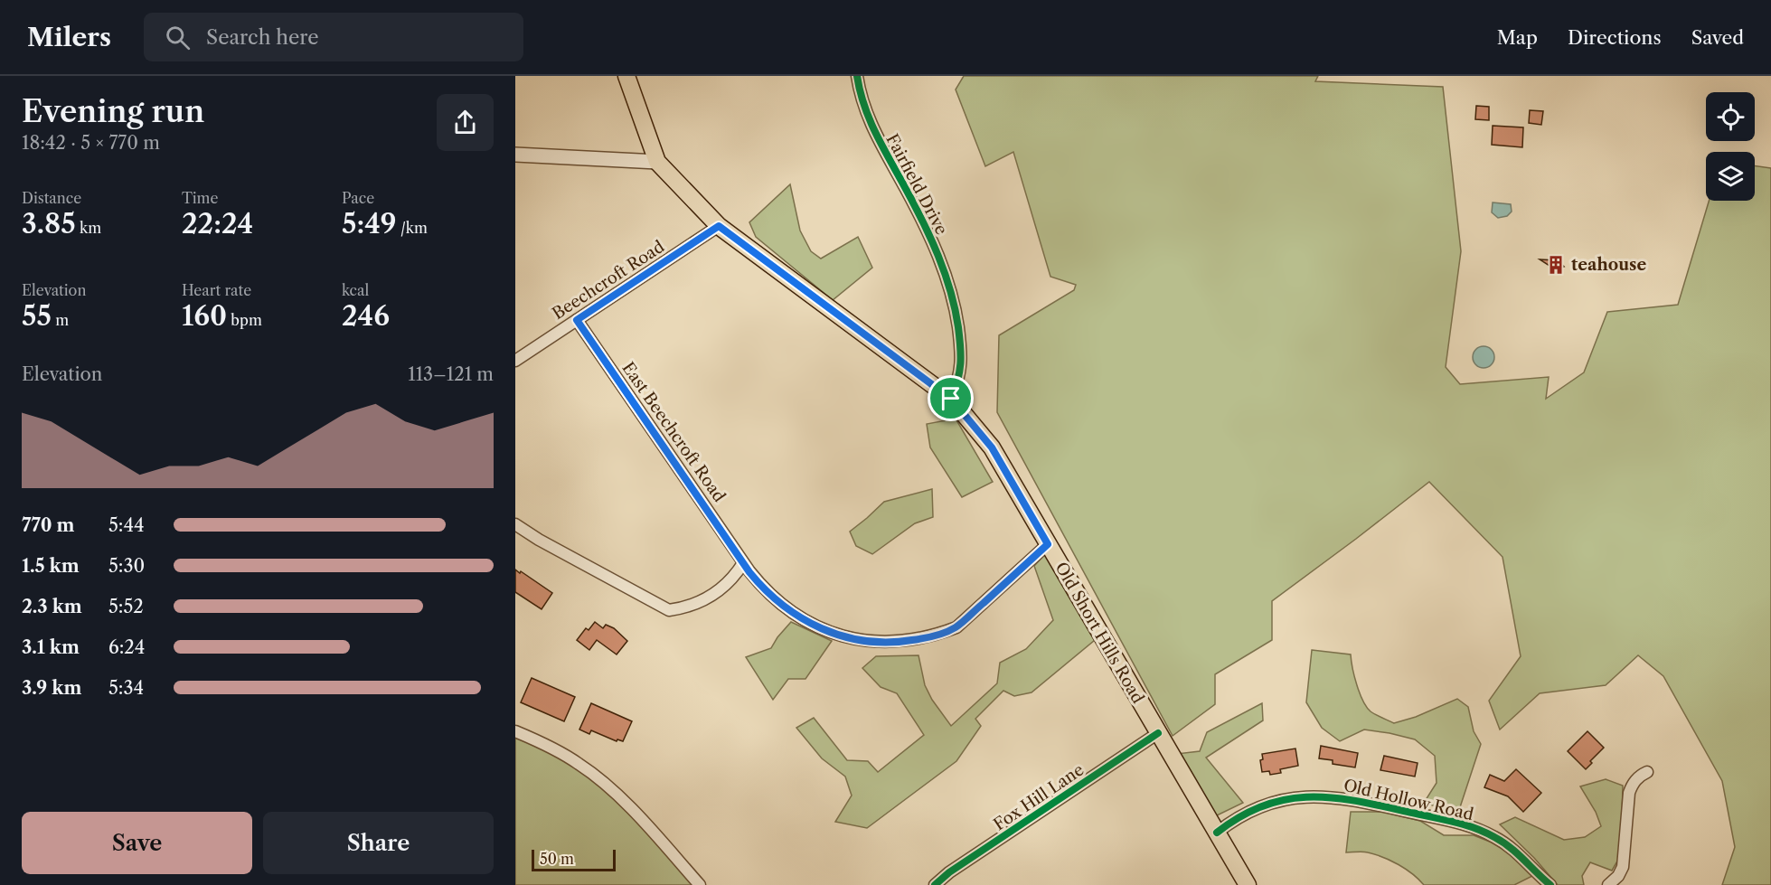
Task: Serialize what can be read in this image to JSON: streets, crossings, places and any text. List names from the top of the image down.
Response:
{
  "streets": {
    "main road": ["Old Short Hills Road"],
    "street": [
      "Fairfield Drive",
      "Beechcroft Road",
      "East Beechcroft Road",
      "Fox Hill Lane",
      "Old Hollow Road"
    ]
  },
  "crossings": [
    ["Fairfield Drive", "Old Short Hills Road"],
    ["Beechcroft Road", "East Beechcroft Road"],
    ["Beechcroft Road", "Old Short Hills Road"],
    ["East Beechcroft Road", "Old Short Hills Road"],
    ["Old Short Hills Road", "Fox Hill Lane"],
    ["Old Short Hills Road", "Old Hollow Road"]
  ],
  "places": {
    "building": ["teahouse"]
  },
  "scale_bar": "50 m",
  "page": {
    "header": "Milers",
    "search": "Search here",
    "nav": ["Map", "Directions", "Saved"],
    "heading": ["Evening run", "18:42 · 5 × 770 m"],
    "stats": [
      ["Distance", "3.85 km"],
      ["Time", "22:24"],
      ["Pace", "5:49 /km"],
      ["Elevation", "55 m"],
      ["Heart rate", "160 bpm"],
      ["kcal", "246"]
    ],
    "chart": ["Elevation", "113–121 m"],
    "list": [
      {
        "name": "770 m",
        "note": "5:44"
      },
      {
        "name": "1.5 km",
        "note": "5:30"
      },
      {
        "name": "2.3 km",
        "note": "5:52"
      },
      {
        "name": "3.1 km",
        "note": "6:24"
      },
      {
        "name": "3.9 km",
        "note": "5:34"
      }
    ],
    "buttons": ["Save", "Share"],
    "scale": "50 m"
  }
}
